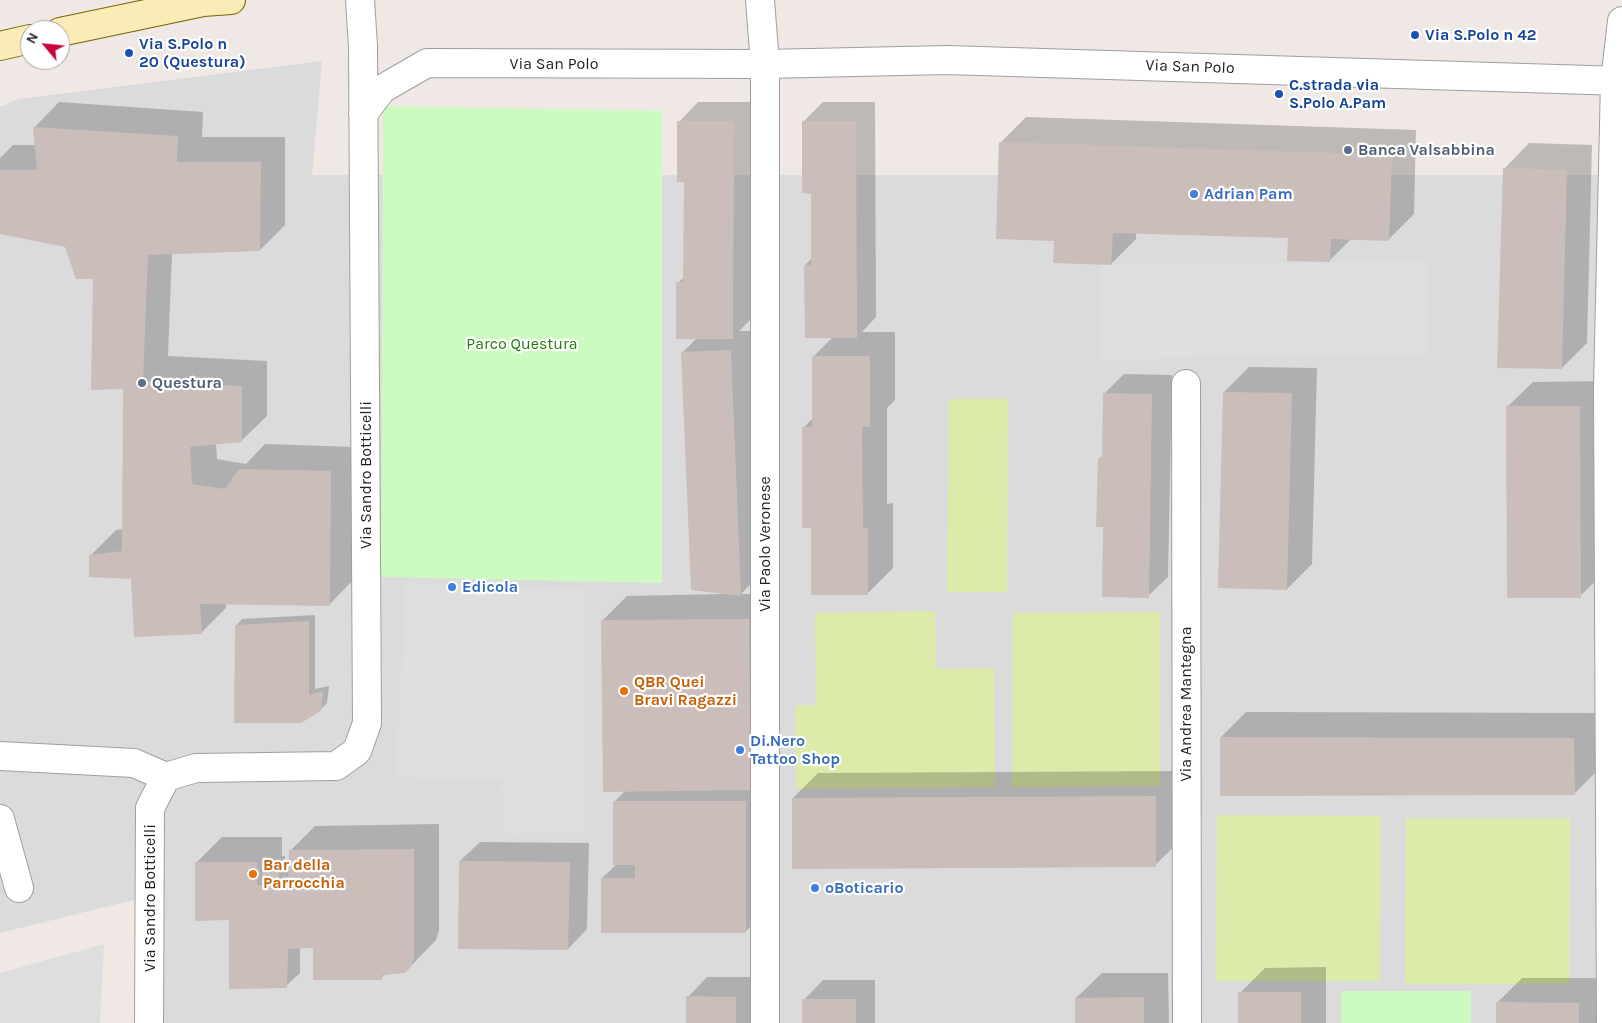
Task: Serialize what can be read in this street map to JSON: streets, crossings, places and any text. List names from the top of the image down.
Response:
{
  "streets": {
    "street": [
      "Via San Polo",
      "Via Sandro Botticelli",
      "Via Paolo Veronese",
      "Via Andrea Mantegna"
    ]
  },
  "crossings": [
    ["Via San Polo", "Via Sandro Botticelli"],
    ["Via San Polo", "Via Paolo Veronese"]
  ],
  "parks": ["Parco Questura"],
  "places": [
    "Via S.Polo n 42",
    "Via S.Polo n 20 (Questura)",
    "C.strada via S.Polo A.Pam",
    "Banca Valsabbina",
    "Adrian Pam",
    "Questura",
    "Edicola",
    "QBR Quei Bravi Ragazzi",
    "Di.Nero Tattoo Shop",
    "Bar della Parrocchia",
    "oBoticario"
  ],
  "north": "top left"
}
